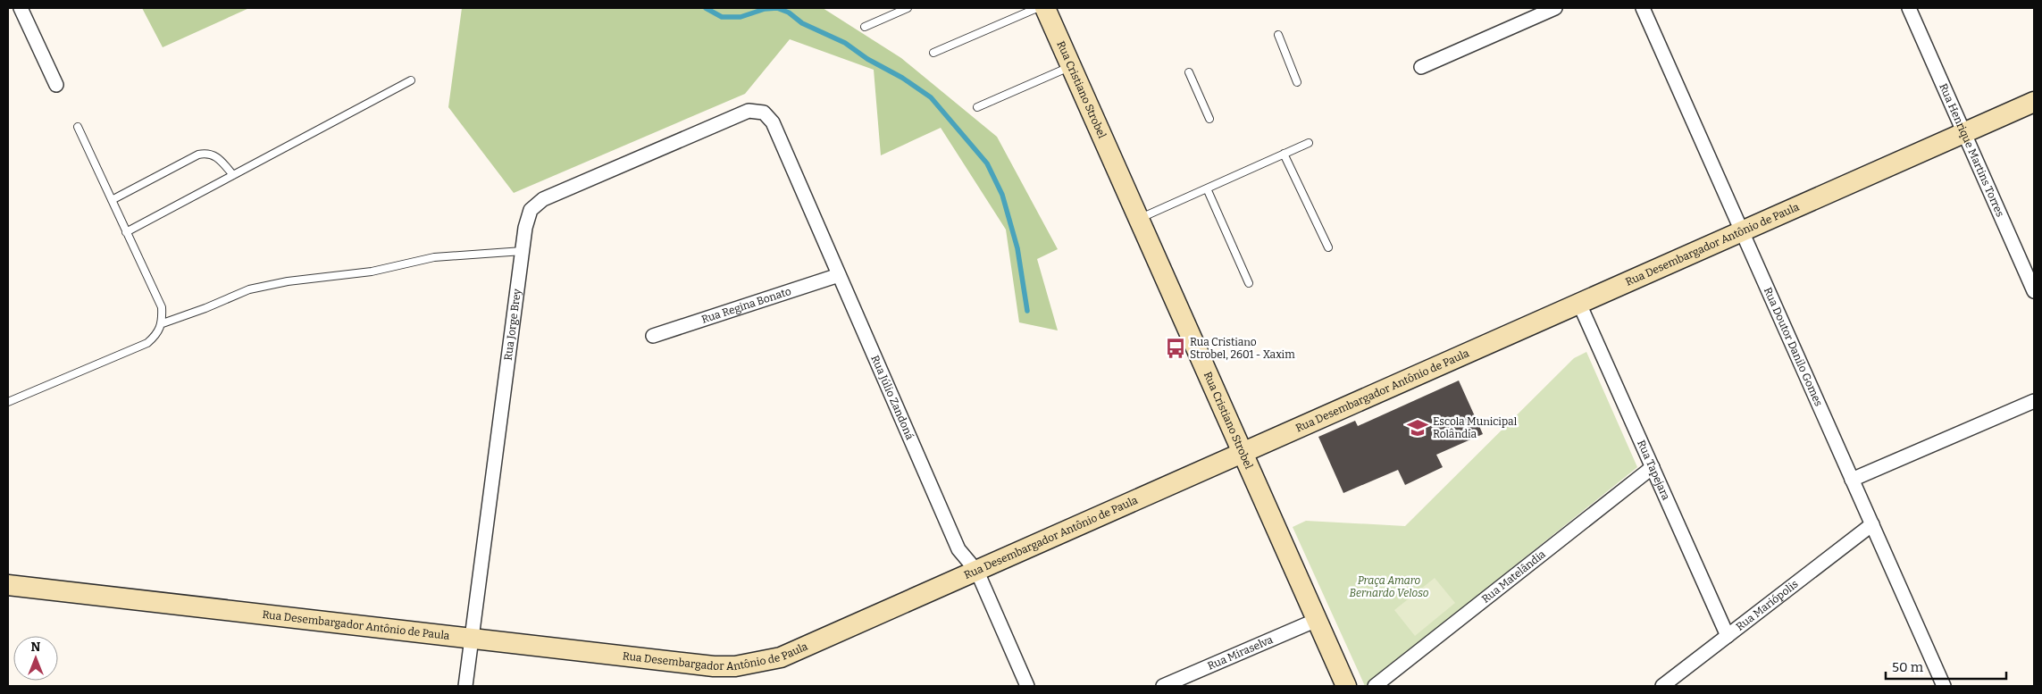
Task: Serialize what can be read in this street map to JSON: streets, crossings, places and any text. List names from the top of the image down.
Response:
{
  "streets": {
    "main road": ["Rua Cristiano Strobel", "Rua Desembargador Antônio de Paula"],
    "street": [
      "Rua Henrique Martins Torres",
      "Rua Regina Bonato",
      "Rua Jorge Brey",
      "Rua Doutor Danilo Gomes",
      "Rua Júlio Zandoná",
      "Rua Tapejara",
      "Rua Matelândia",
      "Rua Mariópolis",
      "Rua Miraselva"
    ]
  },
  "crossings": [
    ["Rua Cristiano Strobel", "Rua Desembargador Antônio de Paula"],
    ["Rua Cristiano Strobel", "Rua Miraselva"],
    ["Rua Henrique Martins Torres", "Rua Desembargador Antônio de Paula"],
    ["Rua Desembargador Antônio de Paula", "Rua Jorge Brey"],
    ["Rua Desembargador Antônio de Paula", "Rua Doutor Danilo Gomes"],
    ["Rua Desembargador Antônio de Paula", "Rua Júlio Zandoná"],
    ["Rua Desembargador Antônio de Paula", "Rua Tapejara"],
    ["Rua Regina Bonato", "Rua Júlio Zandoná"],
    ["Rua Jorge Brey", "Rua Júlio Zandoná"],
    ["Rua Doutor Danilo Gomes", "Rua Mariópolis"],
    ["Rua Tapejara", "Rua Matelândia"],
    ["Rua Tapejara", "Rua Mariópolis"]
  ],
  "parks": ["Praça Amaro Bernardo Veloso"],
  "places": {
    "bus stop": ["Rua Cristiano Strobel, 2601 - Xaxim"],
    "school or university": ["Escola Municipal Rolândia"]
  },
  "scale_bar": "50 m",
  "north": "top"
}
